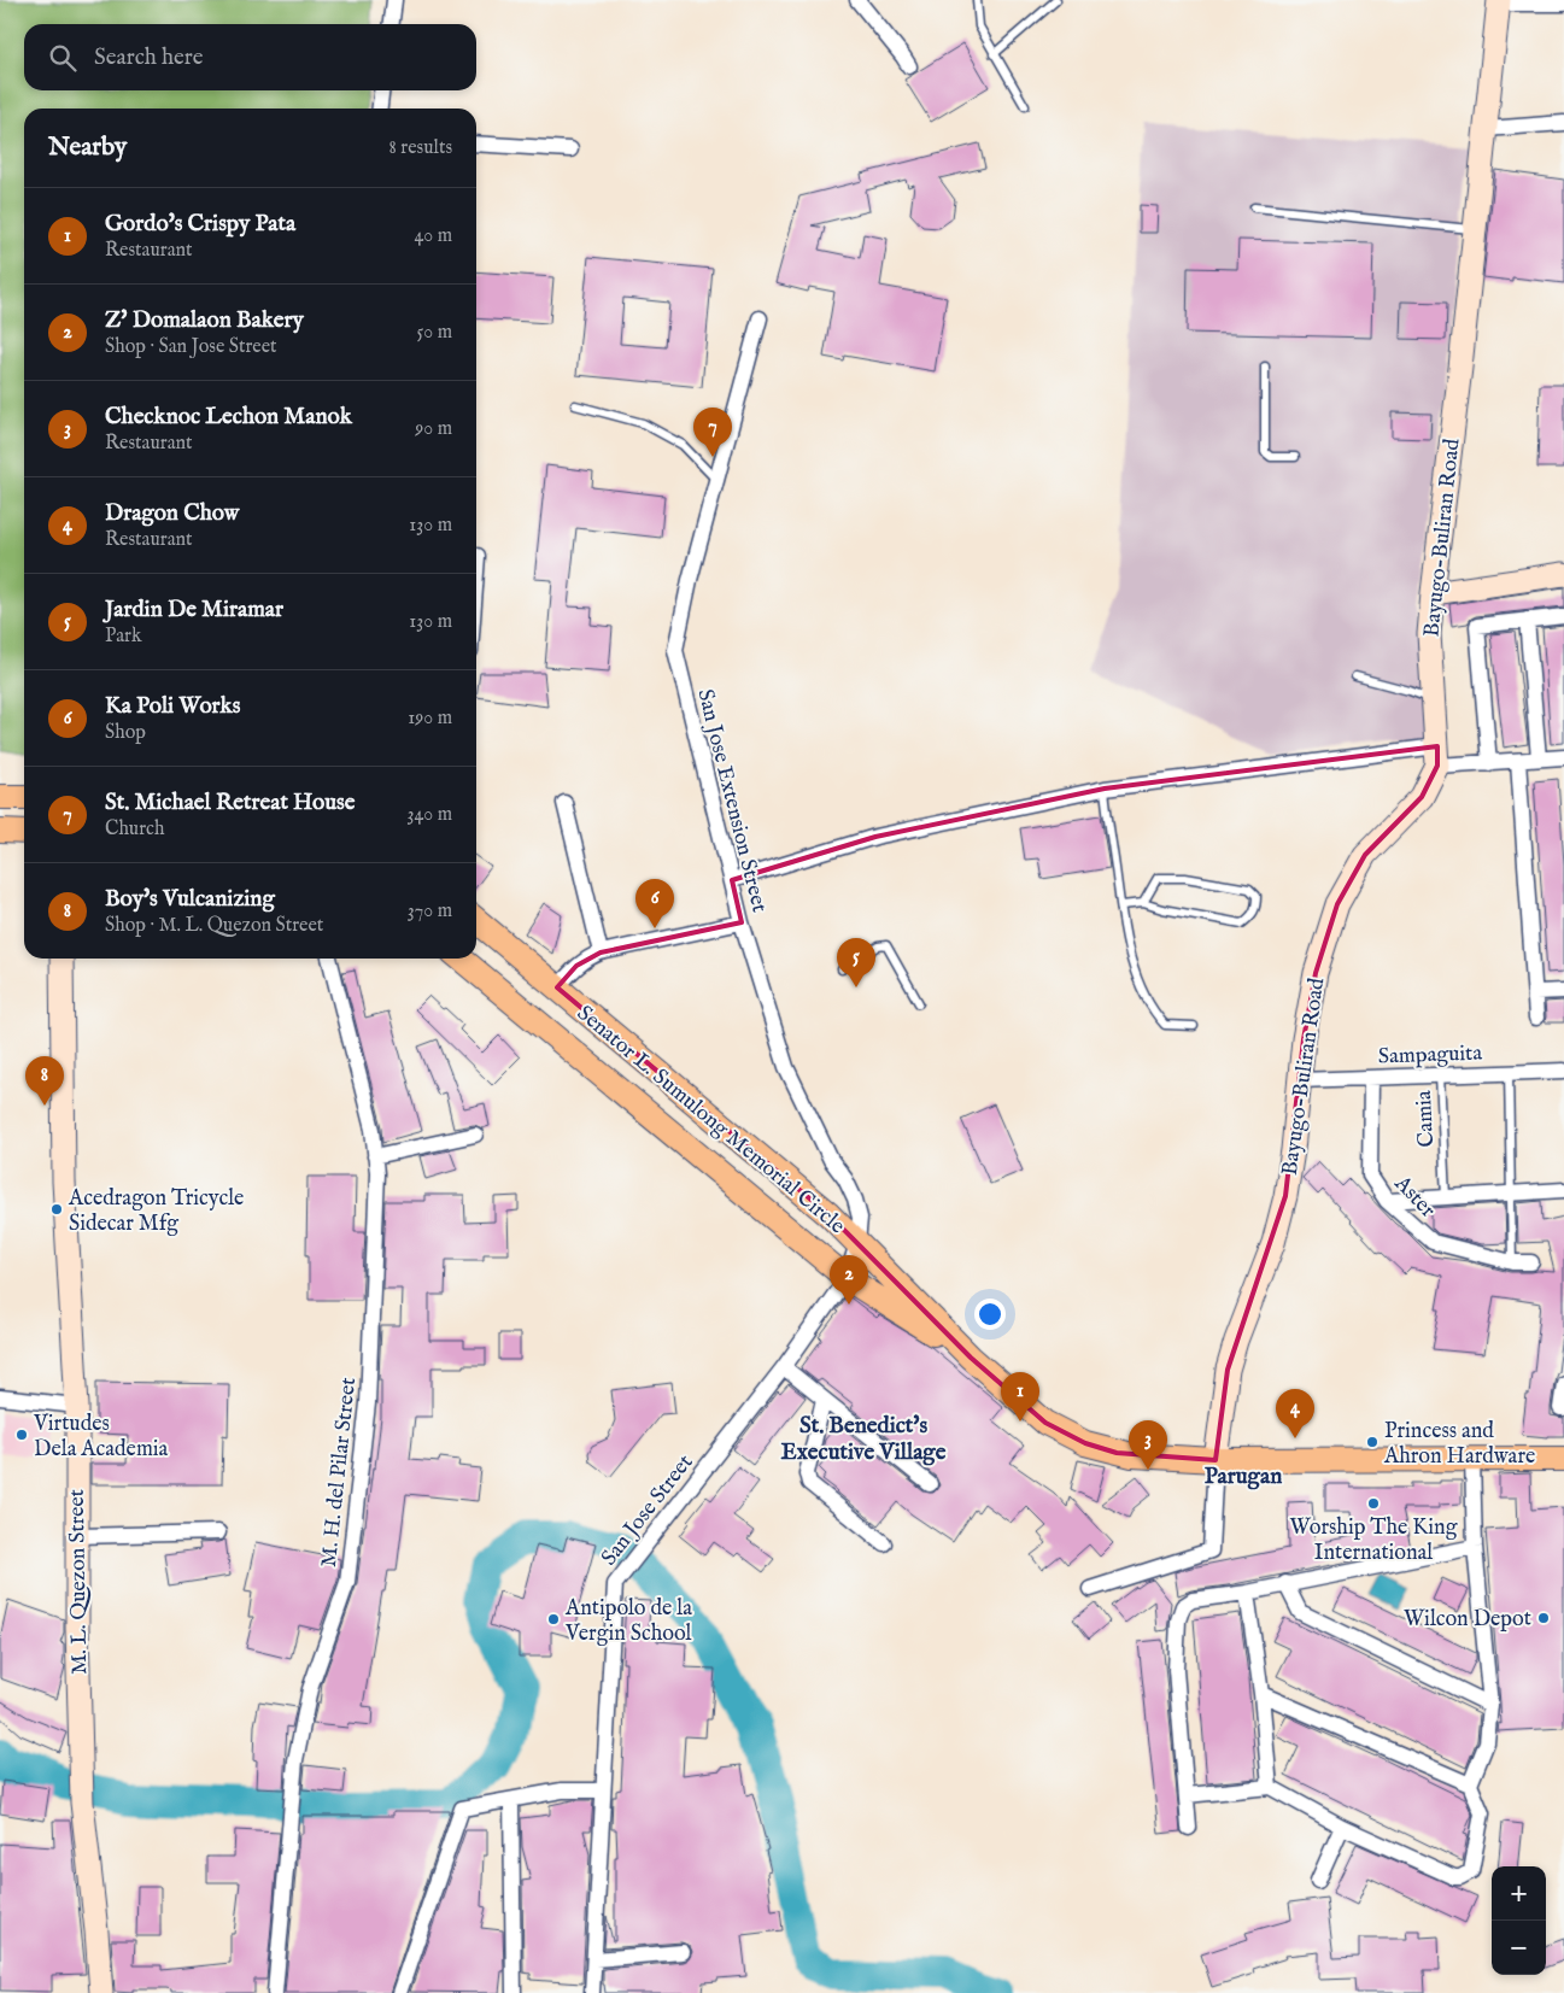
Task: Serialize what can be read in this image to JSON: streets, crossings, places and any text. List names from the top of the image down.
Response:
{
  "streets": {
    "main road": ["Senator L. Sumulong Memorial Circle"],
    "street": [
      "Bayugo-Buliran Road",
      "San Jose Extension Street",
      "Sampaguita",
      "Aster",
      "M. H. del Pilar Street",
      "San Jose Street",
      "M. L. Quezon Street"
    ],
    "lane": ["Camia"]
  },
  "crossings": [
    ["Bayugo-Buliran Road", "Sampaguita"],
    ["Bayugo-Buliran Road", "Senator L. Sumulong Memorial Circle"],
    ["San Jose Extension Street", "Senator L. Sumulong Memorial Circle"],
    ["San Jose Extension Street", "San Jose Street"],
    ["Sampaguita", "Camia"],
    ["Sampaguita", "Aster"],
    ["Senator L. Sumulong Memorial Circle", "San Jose Street"]
  ],
  "districts": ["St. Benedict's Executive Village", "Parugan"],
  "places": [
    "Acedragon Tricycle Sidecar Mfg",
    "Virtudes Dela Academia",
    "Princess and Ahron Hardware",
    "Worship The King International",
    "Wilcon Depot",
    "Antipolo de la Vergin School"
  ],
  "page": {
    "search": "Search here",
    "heading": ["Nearby", "8 results"],
    "list": [
      {
        "mark": "1",
        "name": "Gordo's Crispy Pata",
        "note": "Restaurant",
        "value": "40 m"
      },
      {
        "mark": "2",
        "name": "Z' Domalaon Bakery",
        "note": "Shop · San Jose Street",
        "value": "50 m"
      },
      {
        "mark": "3",
        "name": "Checknoc Lechon Manok",
        "note": "Restaurant",
        "value": "90 m"
      },
      {
        "mark": "4",
        "name": "Dragon Chow",
        "note": "Restaurant",
        "value": "130 m"
      },
      {
        "mark": "5",
        "name": "Jardin De Miramar",
        "note": "Park",
        "value": "130 m"
      },
      {
        "mark": "6",
        "name": "Ka Poli Works",
        "note": "Shop",
        "value": "190 m"
      },
      {
        "mark": "7",
        "name": "St. Michael Retreat House",
        "note": "Church",
        "value": "340 m"
      },
      {
        "mark": "8",
        "name": "Boy's Vulcanizing",
        "note": "Shop · M. L. Quezon Street",
        "value": "370 m"
      }
    ],
    "pins": [
      "7",
      "6",
      "5",
      "8",
      "2",
      "1",
      "4",
      "3"
    ],
    "map_buttons": ["+", "−"]
  }
}
